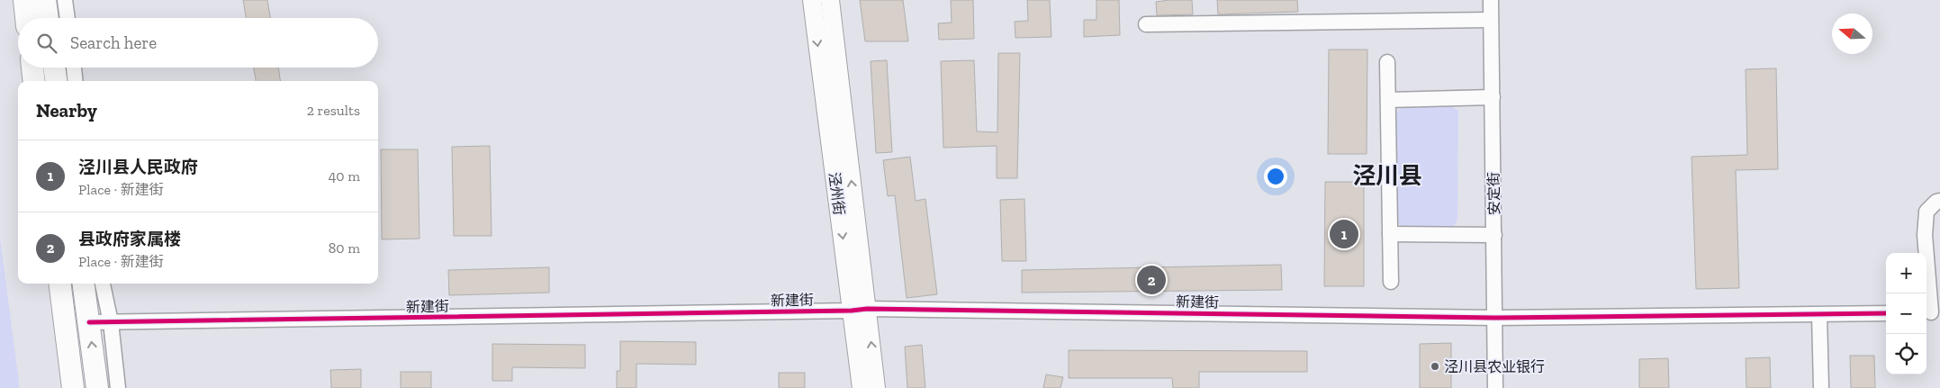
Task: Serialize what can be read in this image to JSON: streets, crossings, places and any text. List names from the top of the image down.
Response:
{
  "streets": {
    "main road": ["泾州街"],
    "street": ["安定街", "新建街"]
  },
  "crossings": [
    ["泾州街", "新建街"],
    ["安定街", "新建街"]
  ],
  "districts": ["泾川县"],
  "places": ["泾川县农业银行"],
  "north": "left",
  "page": {
    "search": "Search here",
    "heading": ["Nearby", "2 results"],
    "list": [
      {
        "mark": "1",
        "name": "泾川县人民政府",
        "note": "Place · 新建街",
        "value": "40 m"
      },
      {
        "mark": "2",
        "name": "县政府家属楼",
        "note": "Place · 新建街",
        "value": "80 m"
      }
    ],
    "pins": ["1", "2"],
    "map_buttons": ["+", "−"]
  }
}
